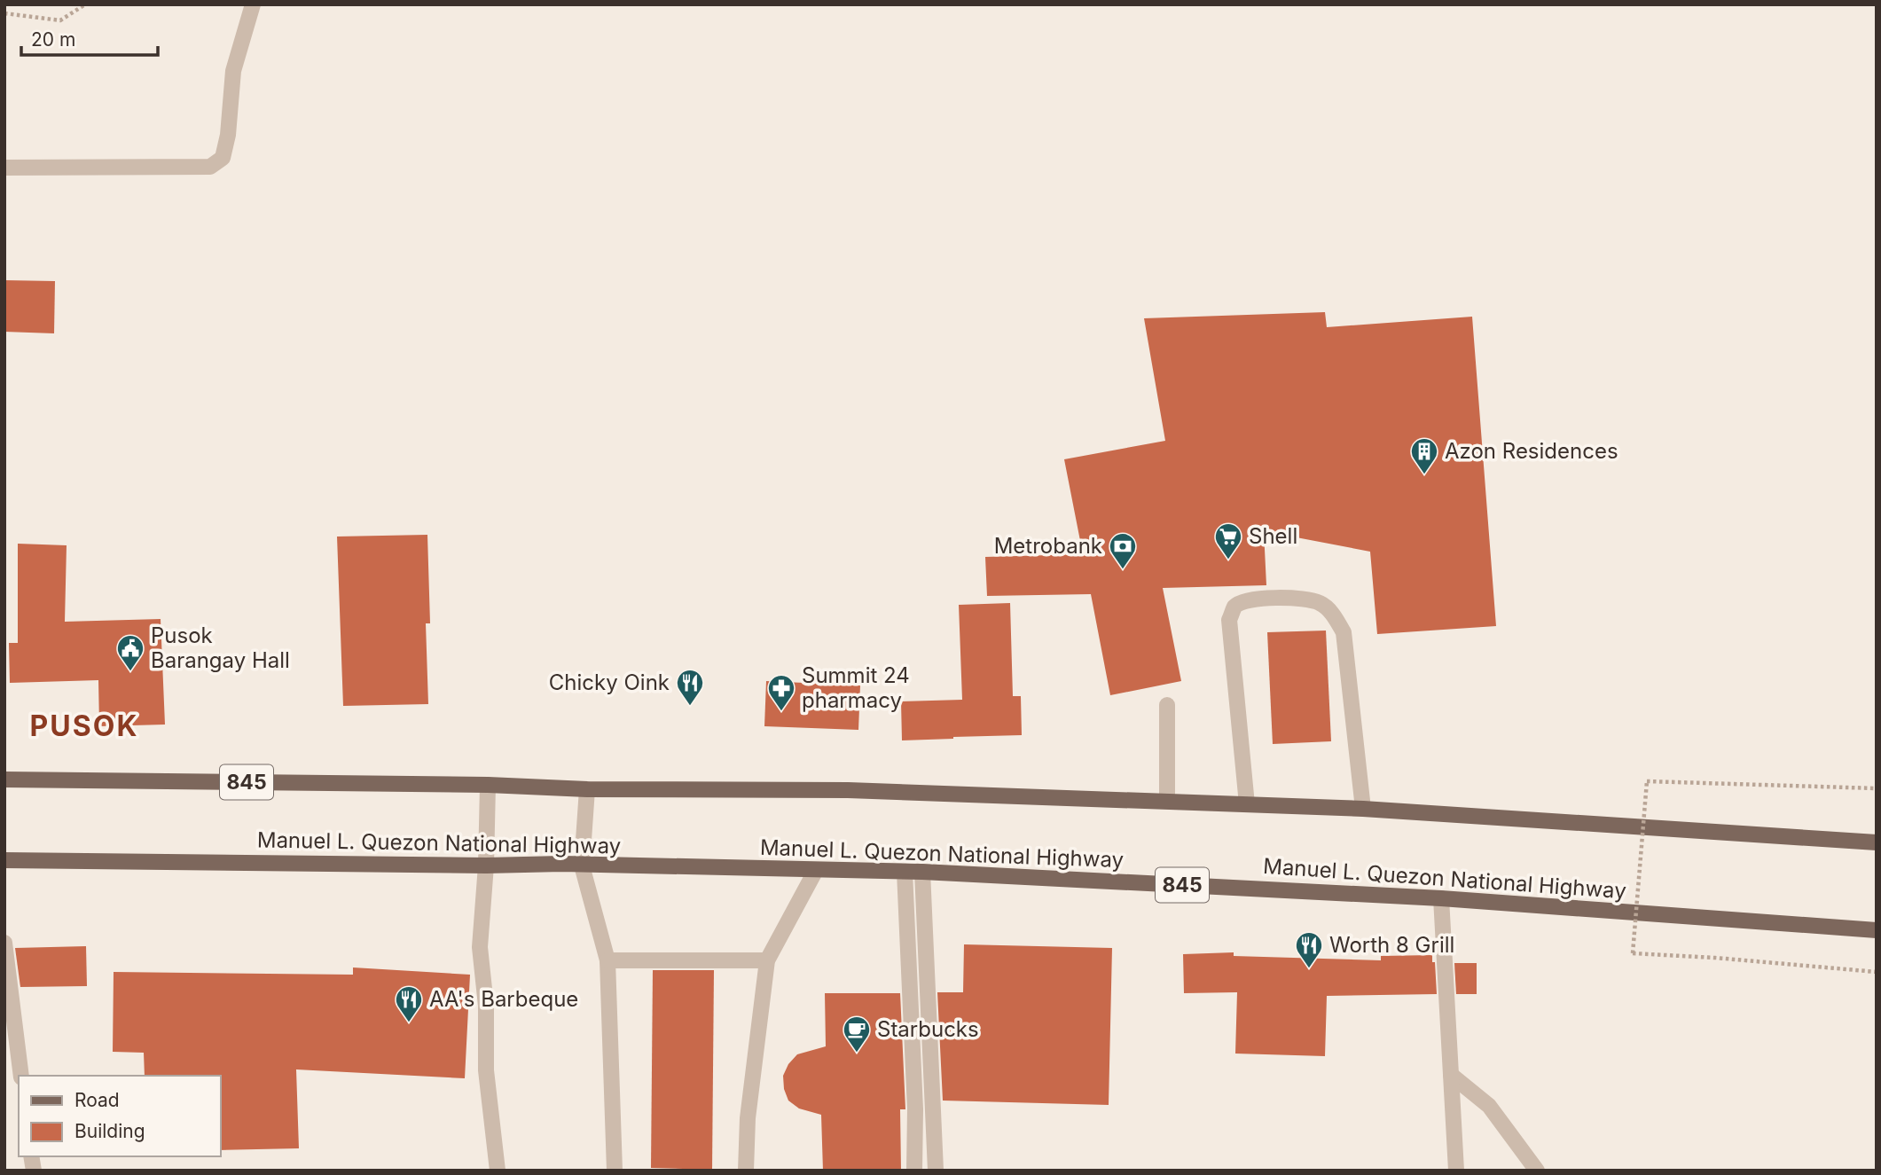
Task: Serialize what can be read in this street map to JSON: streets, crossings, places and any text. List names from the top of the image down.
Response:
{
  "streets": {
    "main road": ["845", "Manuel L. Quezon National Highway"]
  },
  "districts": ["PUSOK"],
  "places": {
    "building": ["Azon Residences"],
    "supermarket": ["Shell"],
    "bank": ["Metrobank"],
    "public building": ["Pusok Barangay Hall"],
    "restaurant": ["Chicky Oink", "Worth 8 Grill", "AA's Barbeque"],
    "pharmacy": ["Summit 24 pharmacy"],
    "cafe": ["Starbucks"]
  },
  "legend": ["Road", "Building"],
  "scale_bar": "20 m"
}
